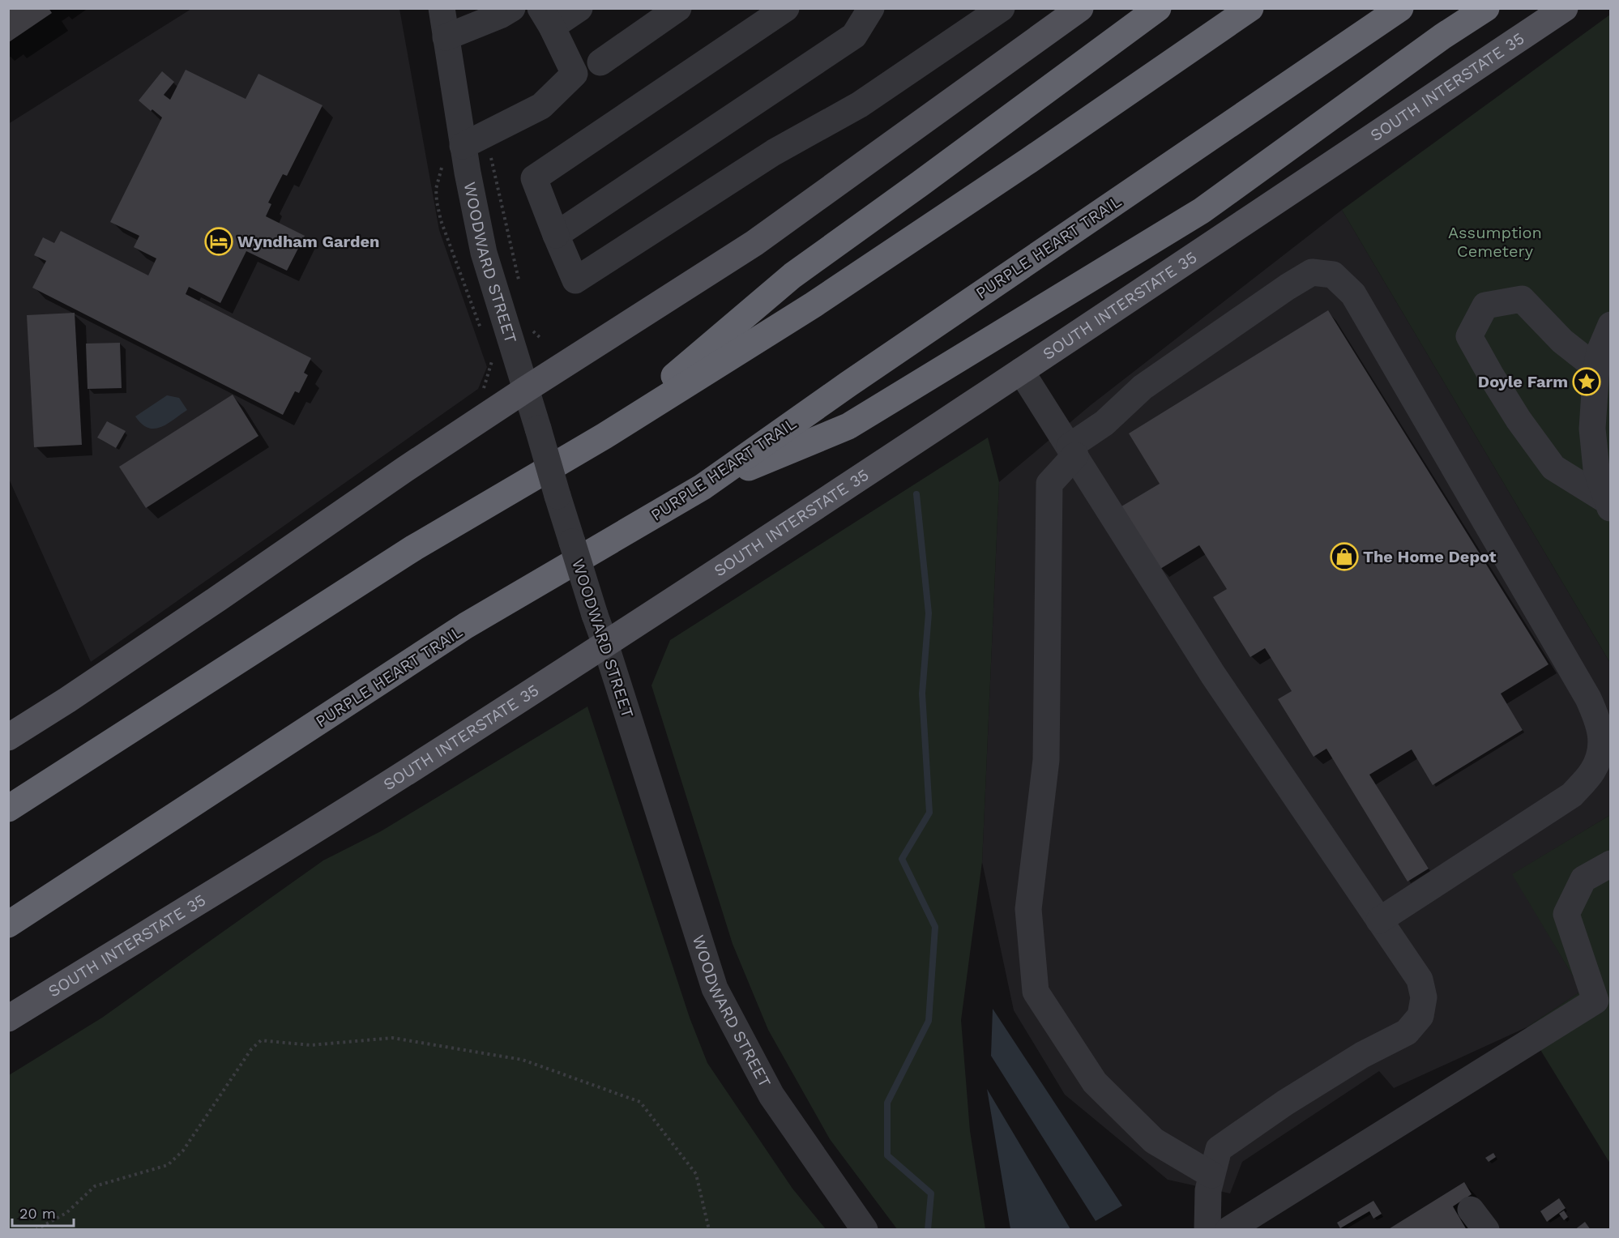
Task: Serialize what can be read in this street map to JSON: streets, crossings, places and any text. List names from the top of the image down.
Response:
{
  "streets": {
    "highway": ["PURPLE HEART TRAIL"],
    "main road": ["SOUTH INTERSTATE 35"],
    "street": ["WOODWARD STREET"]
  },
  "crossings": [
    ["SOUTH INTERSTATE 35", "WOODWARD STREET"]
  ],
  "parks": ["Assumption Cemetery"],
  "places": {
    "hotel": ["Wyndham Garden"],
    "place": ["Doyle Farm"],
    "shop": ["The Home Depot"]
  },
  "scale_bar": "20 m"
}
